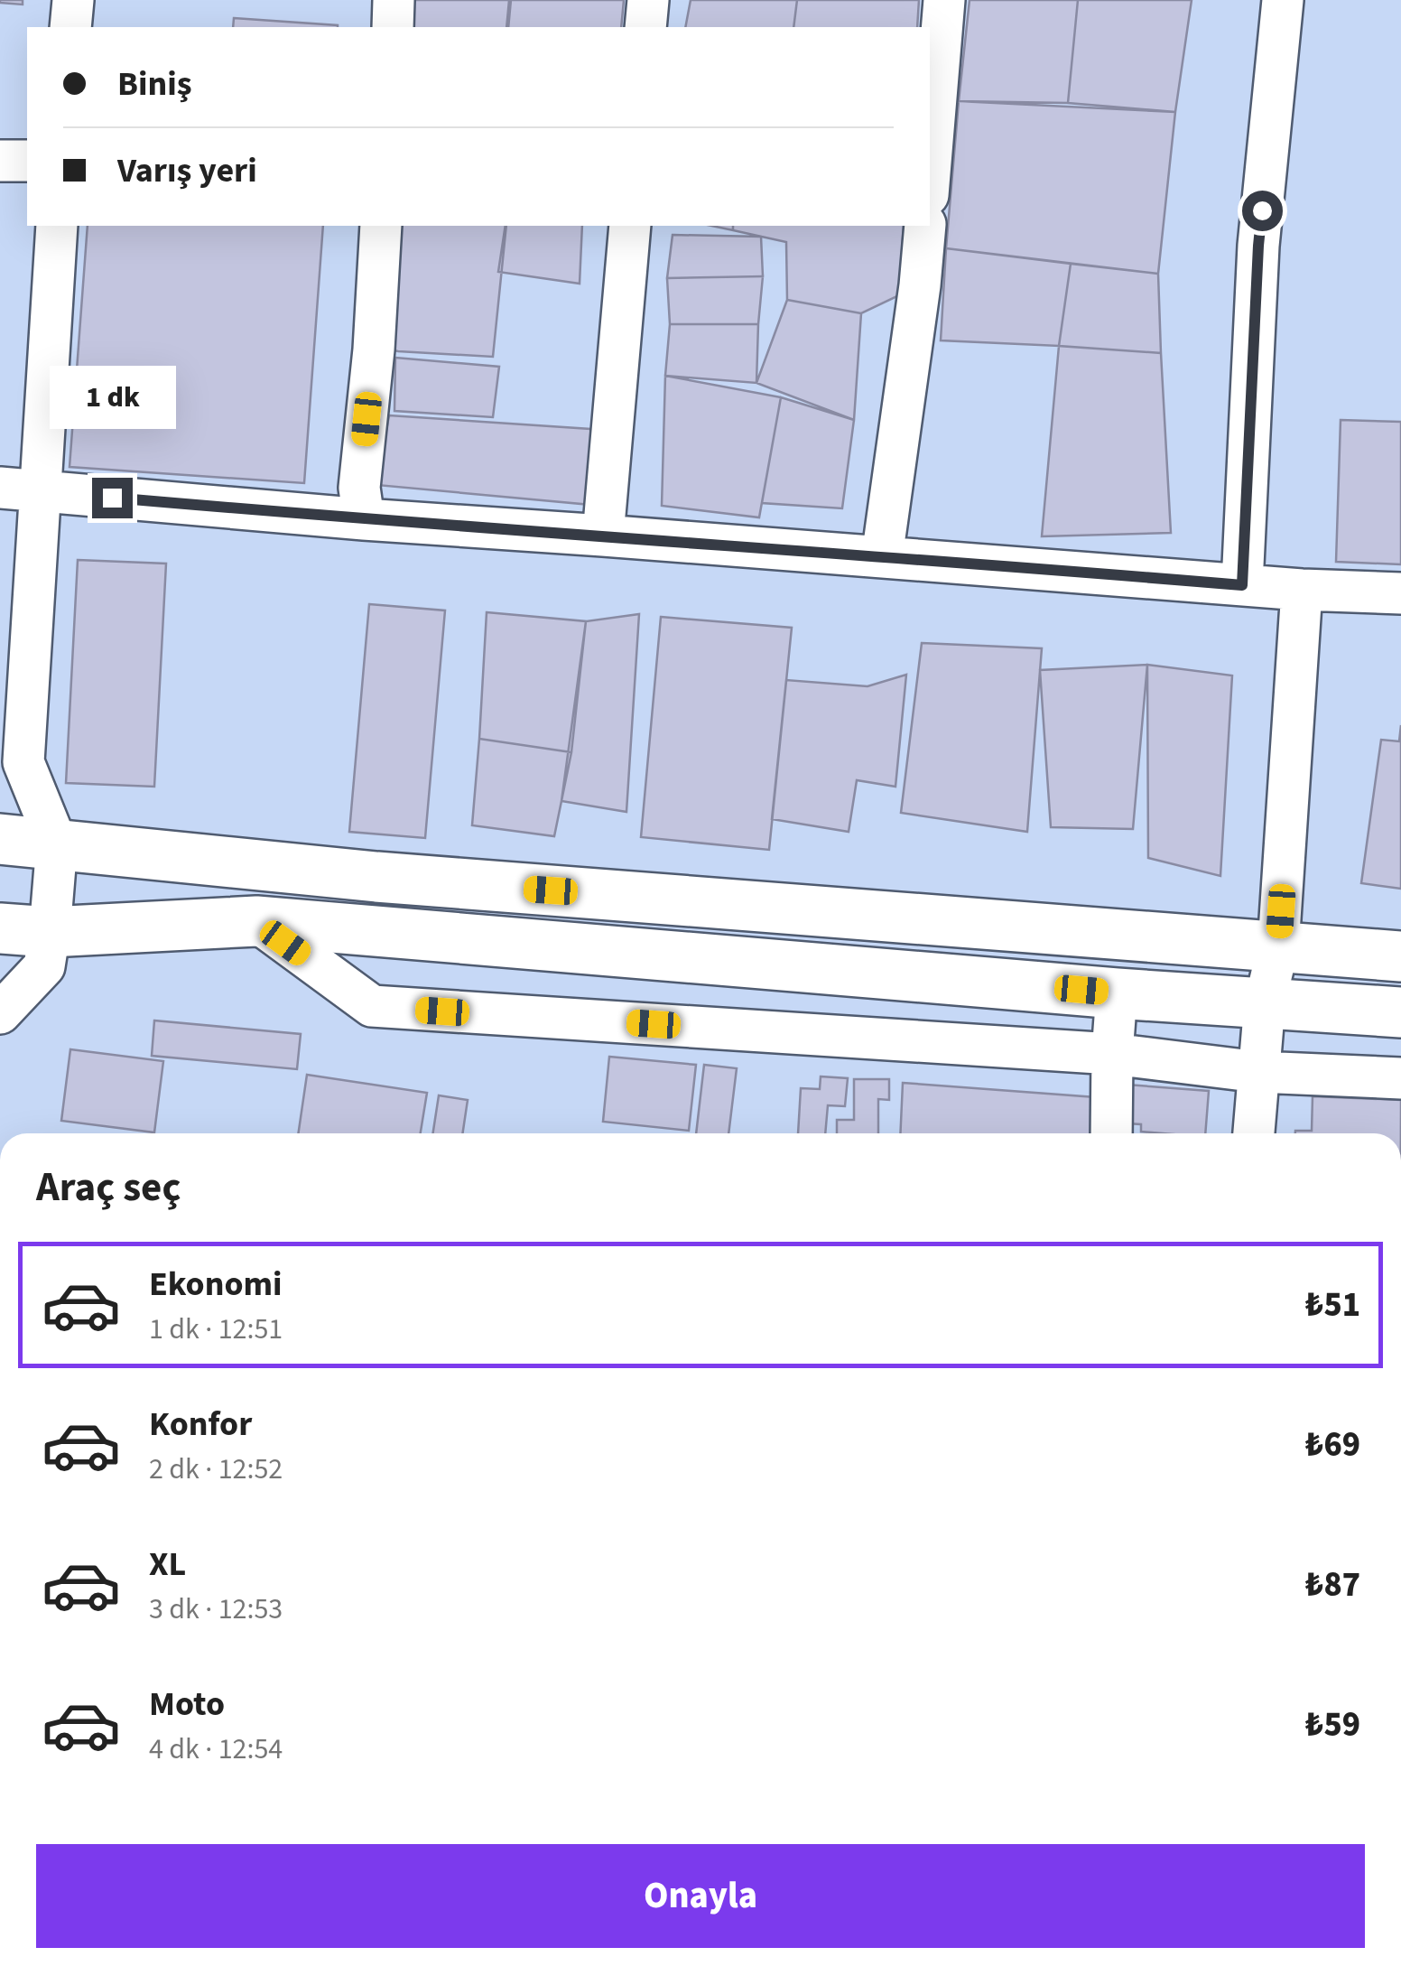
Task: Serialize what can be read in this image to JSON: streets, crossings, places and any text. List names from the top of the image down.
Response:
{
  "page": {
    "banner": ["Biniş", "Varış yeri"],
    "bubble": "1 dk",
    "heading": "Araç seç",
    "list": [
      {
        "name": "Ekonomi",
        "note": "1 dk · 12:51",
        "value": "₺51"
      },
      {
        "name": "Konfor",
        "note": "2 dk · 12:52",
        "value": "₺69"
      },
      {
        "name": "XL",
        "note": "3 dk · 12:53",
        "value": "₺87"
      },
      {
        "name": "Moto",
        "note": "4 dk · 12:54",
        "value": "₺59"
      }
    ],
    "buttons": "Onayla"
  }
}
